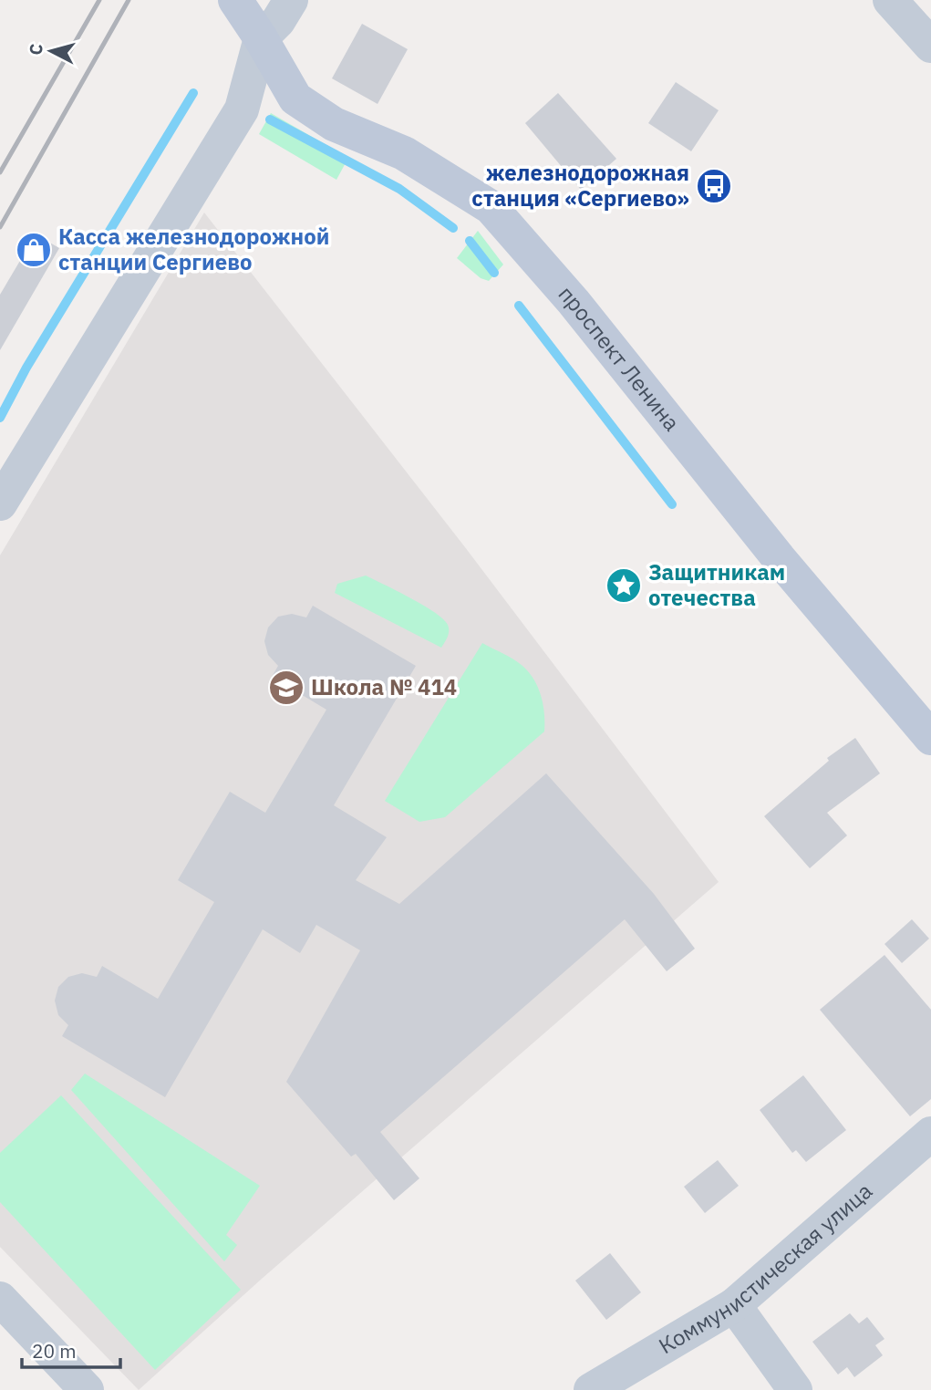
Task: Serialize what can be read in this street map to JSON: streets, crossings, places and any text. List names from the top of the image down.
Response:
{
  "streets": {
    "street": ["проспект Ленина", "Коммунистическая улица"]
  },
  "places": {
    "bus stop": ["железнодорожная станция «Сергиево»"],
    "shop": ["Касса железнодорожной станции Сергиево"],
    "place": ["Защитникам отечества"],
    "school or university": ["Школа № 414"]
  },
  "scale_bar": "20 m",
  "north": "left"
}
